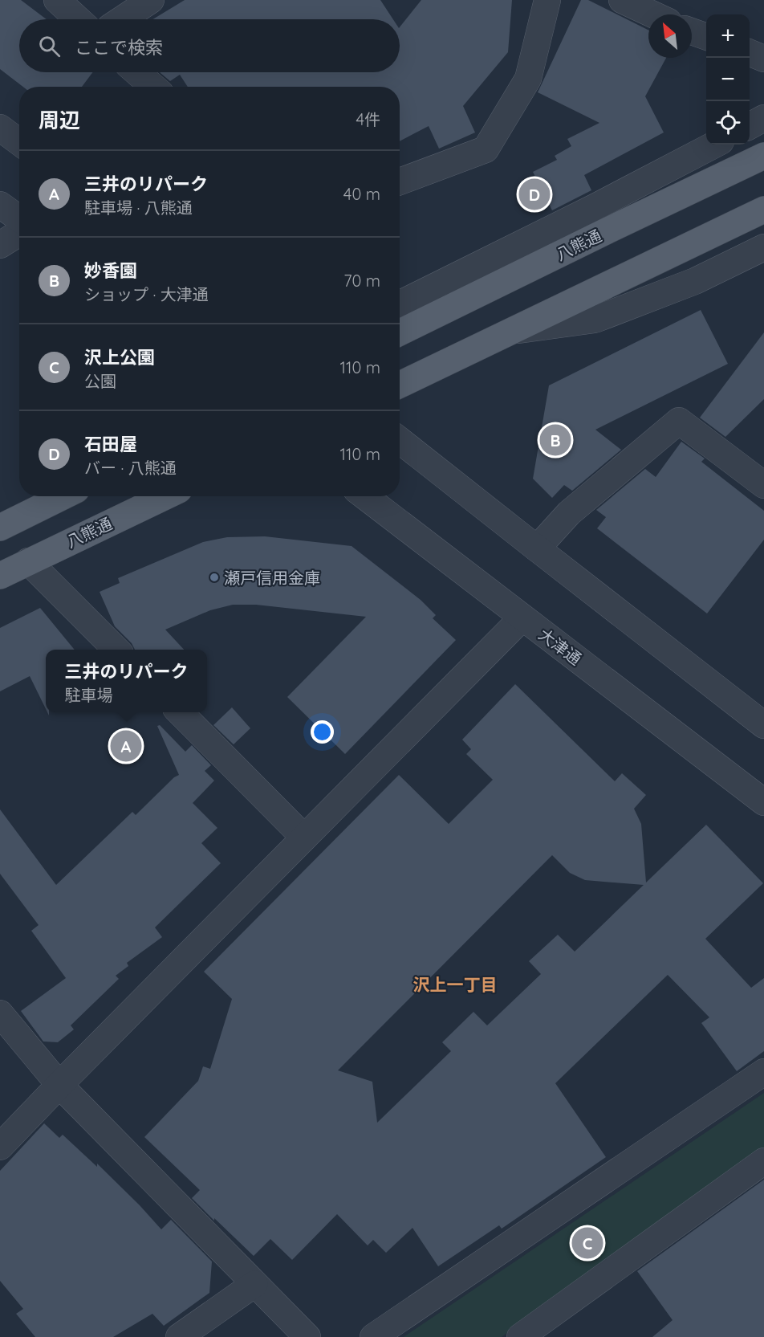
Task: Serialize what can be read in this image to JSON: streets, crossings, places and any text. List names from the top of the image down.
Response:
{
  "streets": {
    "main road": ["八熊通"],
    "street": ["大津通"]
  },
  "districts": ["沢上一丁目"],
  "places": ["瀬戸信用金庫"],
  "north": "top left",
  "page": {
    "map_buttons": ["+", "−"],
    "search": "ここで検索",
    "heading": ["周辺", "4件"],
    "list": [
      {
        "mark": "A",
        "name": "三井のリパーク",
        "note": "駐車場 · 八熊通",
        "value": "40 m"
      },
      {
        "mark": "B",
        "name": "妙香園",
        "note": "ショップ · 大津通",
        "value": "70 m"
      },
      {
        "mark": "C",
        "name": "沢上公園",
        "note": "公園",
        "value": "110 m"
      },
      {
        "mark": "D",
        "name": "石田屋",
        "note": "バー · 八熊通",
        "value": "110 m"
      }
    ],
    "pins": [
      "D",
      "B",
      "A",
      "C"
    ],
    "popup": ["三井のリパーク", "駐車場"]
  }
}
